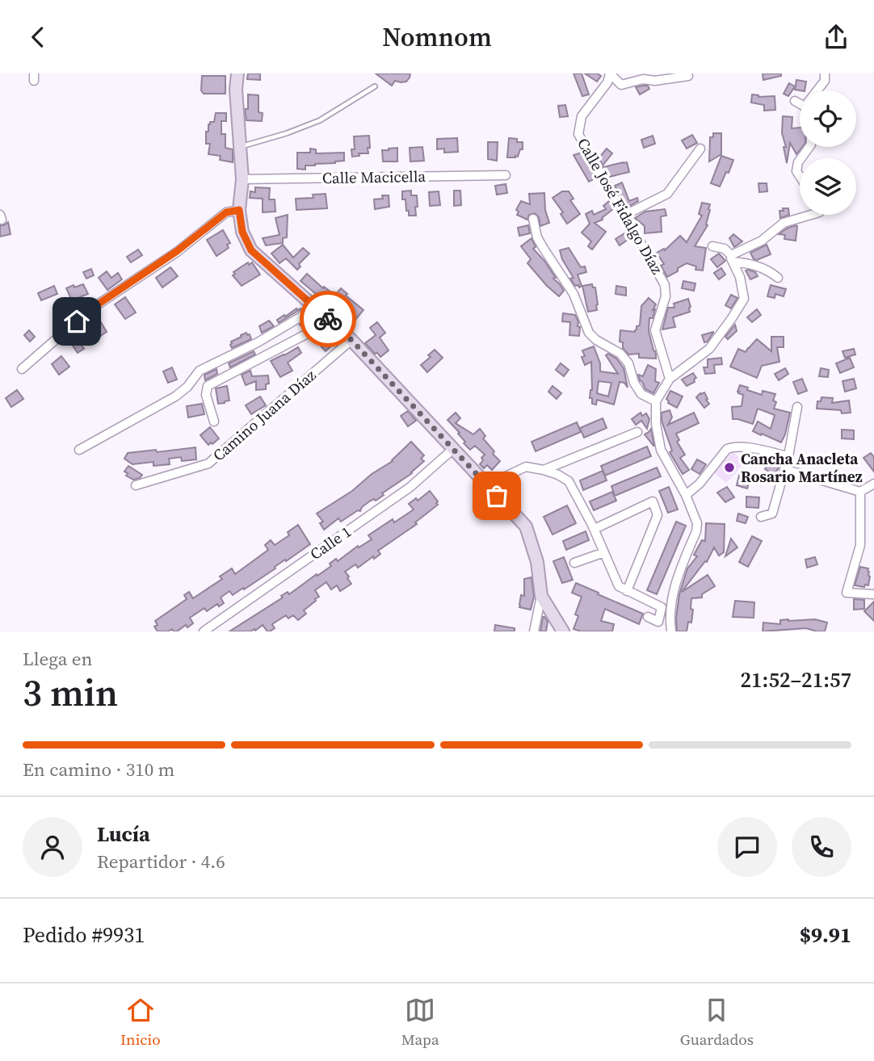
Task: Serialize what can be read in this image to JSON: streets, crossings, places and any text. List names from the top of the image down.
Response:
{
  "streets": {
    "street": [
      "Calle Macicella",
      "Calle José Fidalgo Díaz",
      "Camino Juana Díaz",
      "Calle 1"
    ]
  },
  "places": ["Cancha Anacleta Rosario Martínez"],
  "page": {
    "header": "Nomnom",
    "heading": ["3 min", "Llega en", "21:52–21:57"],
    "panel": [
      "Lucía",
      "Repartidor · 4.6",
      "Pedido #9931",
      "$9.91"
    ],
    "bar": "En camino · 310 m",
    "tabs": ["Inicio", "Mapa", "Guardados"]
  }
}
